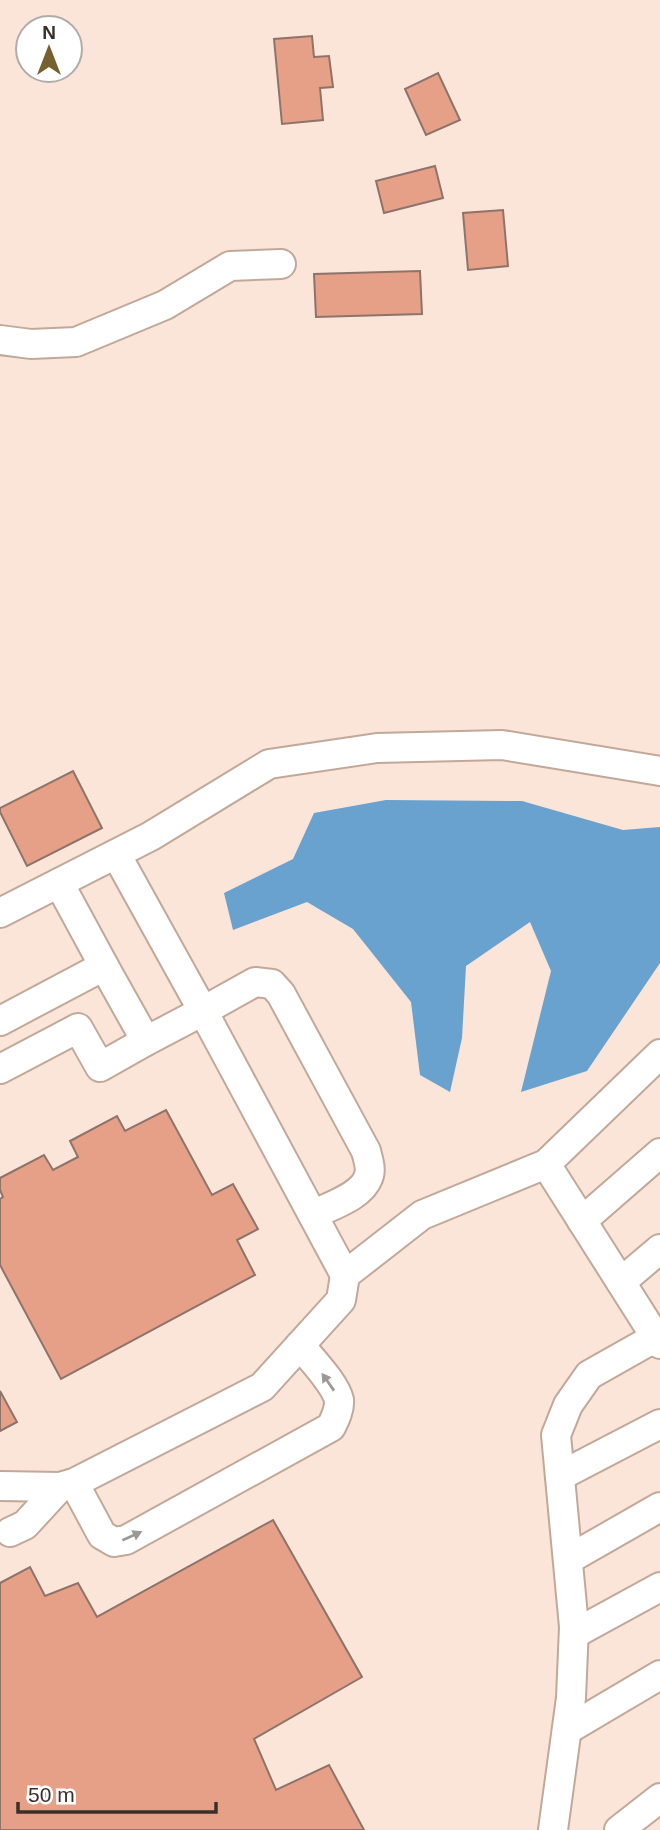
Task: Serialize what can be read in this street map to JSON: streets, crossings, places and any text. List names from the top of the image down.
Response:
{
  "scale_bar": "50 m",
  "north": "top"
}
